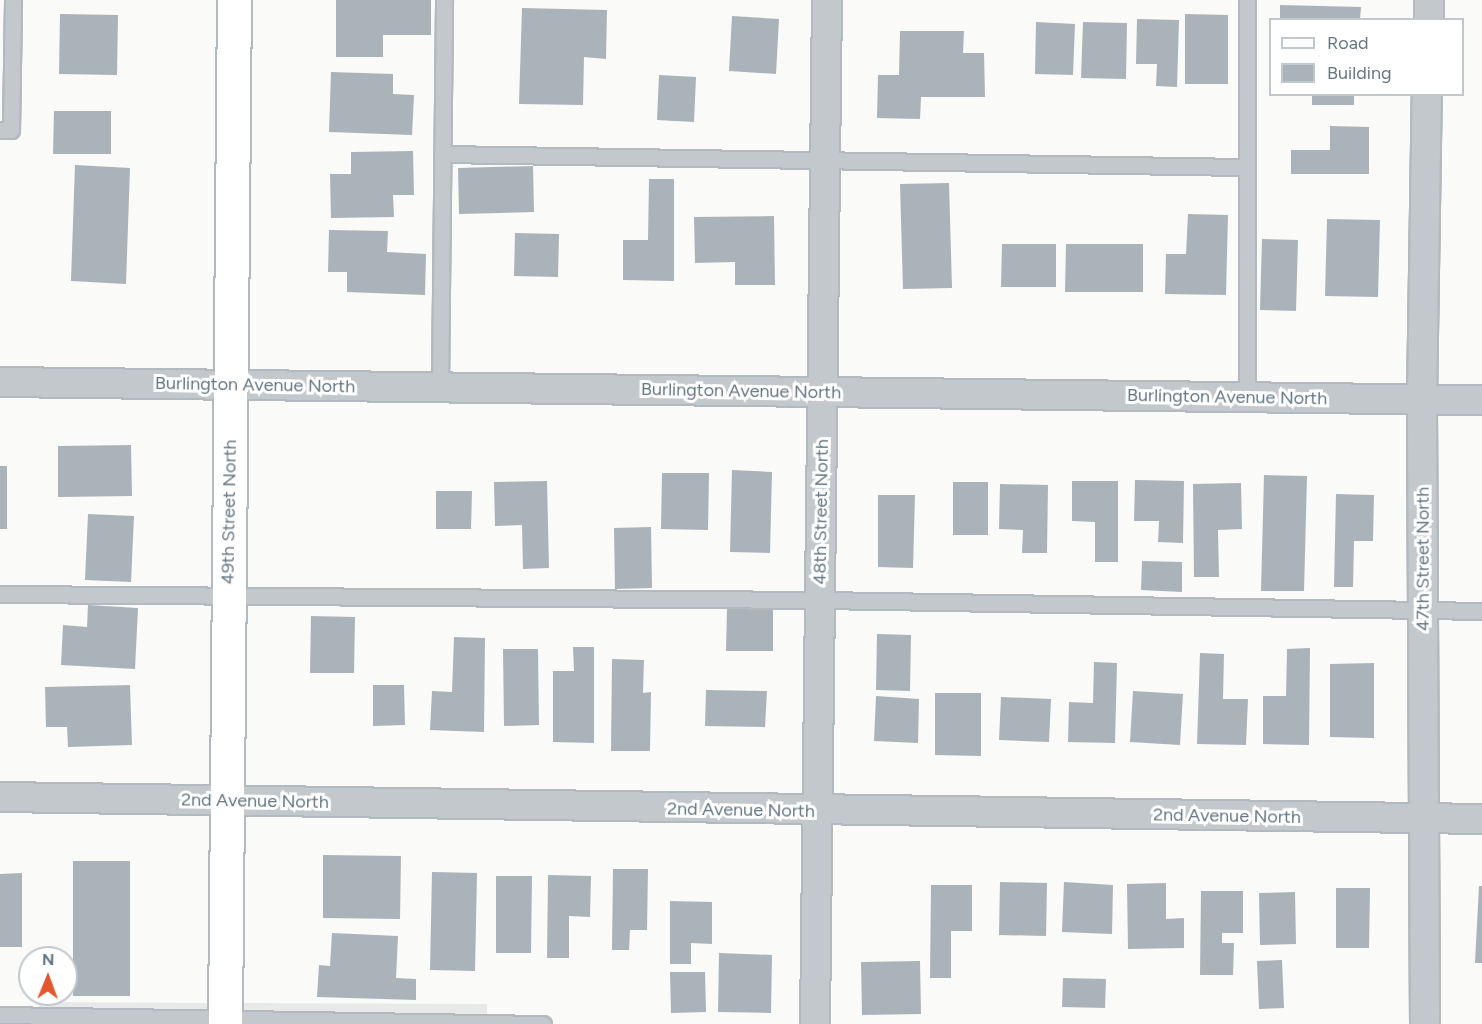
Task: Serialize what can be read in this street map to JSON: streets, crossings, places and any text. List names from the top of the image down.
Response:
{
  "streets": {
    "main road": ["49th Street North"],
    "street": [
      "Burlington Avenue North",
      "48th Street North",
      "47th Street North",
      "2nd Avenue North"
    ]
  },
  "crossings": [
    ["Burlington Avenue North", "49th Street North"],
    ["Burlington Avenue North", "48th Street North"],
    ["Burlington Avenue North", "47th Street North"],
    ["49th Street North", "2nd Avenue North"],
    ["48th Street North", "2nd Avenue North"],
    ["47th Street North", "2nd Avenue North"]
  ],
  "legend": ["Road", "Building"],
  "north": "top"
}
